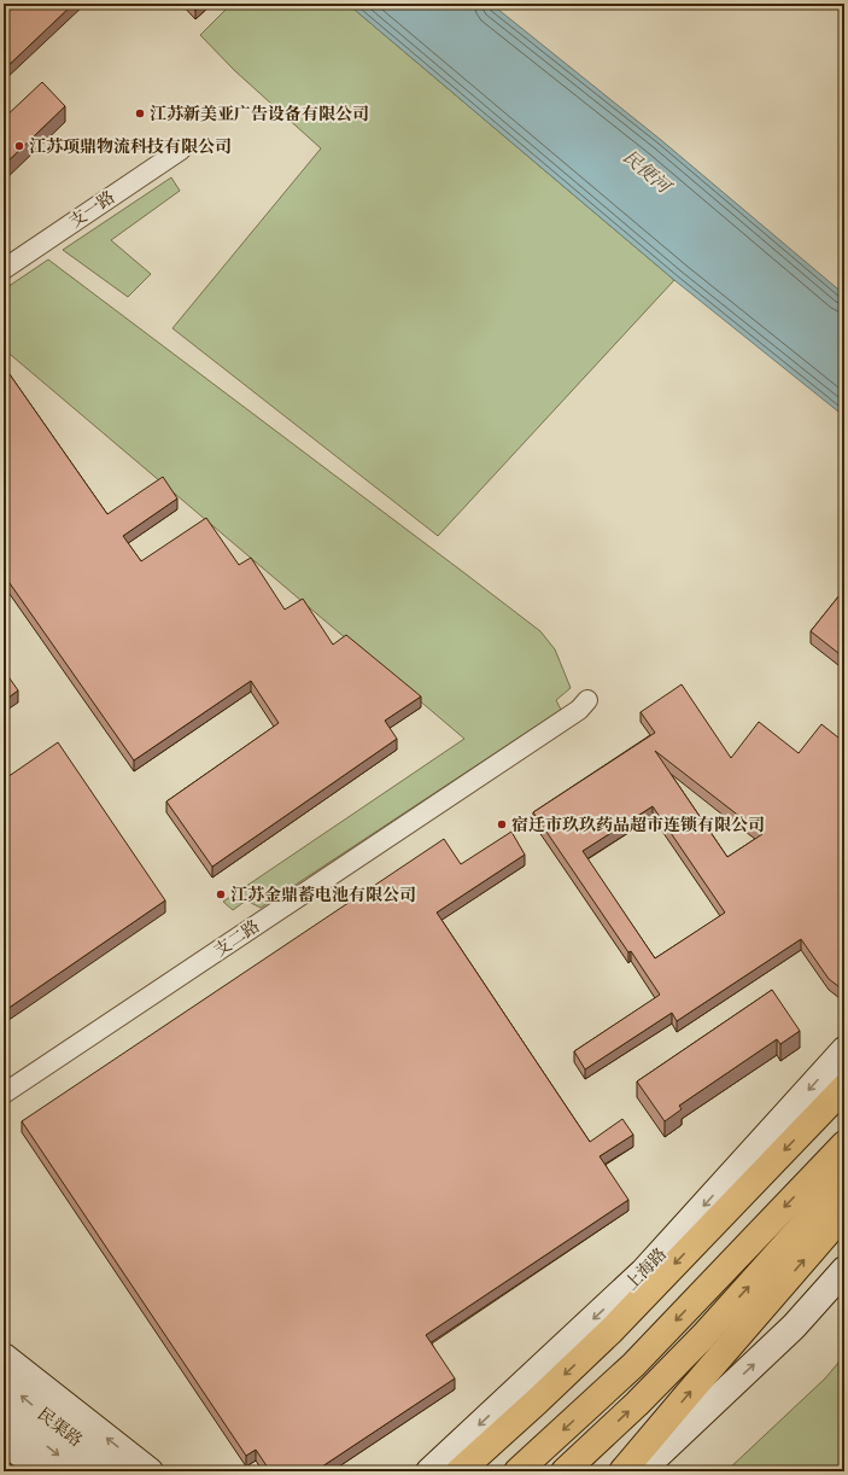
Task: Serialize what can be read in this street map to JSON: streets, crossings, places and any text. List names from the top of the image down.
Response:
{
  "streets": {
    "main road": ["上海路", "民渠路"],
    "street": ["支一路", "支二路"]
  },
  "water": ["民便河"],
  "places": [
    "江苏新美亚广告设备有限公司",
    "江苏项鼎物流科技有限公司",
    "宿迁市玖玖药品超市连锁有限公司",
    "江苏金鼎蓄电池有限公司"
  ]
}
